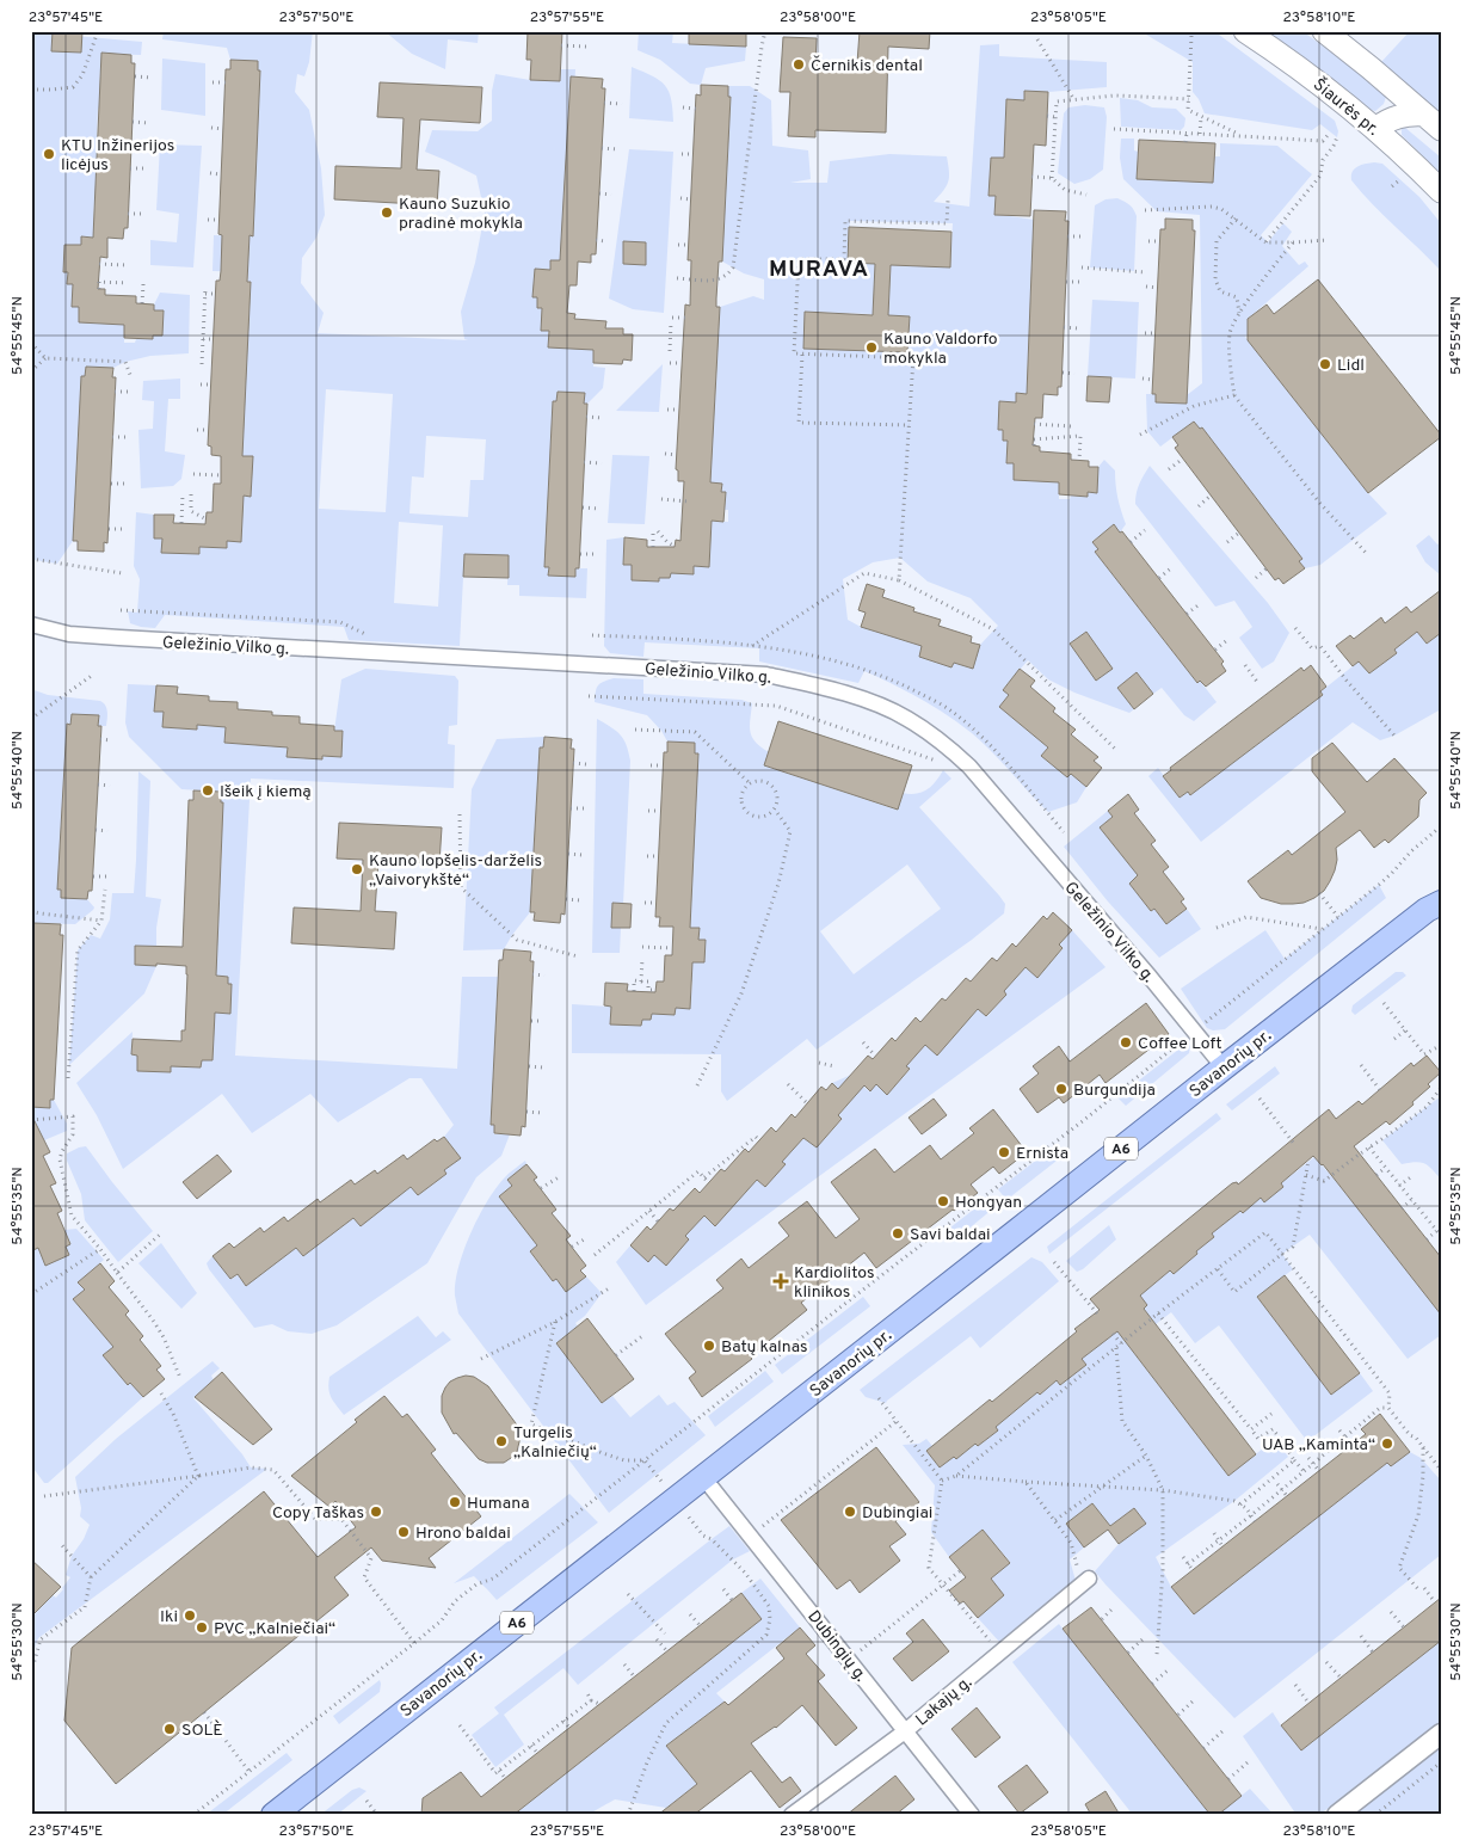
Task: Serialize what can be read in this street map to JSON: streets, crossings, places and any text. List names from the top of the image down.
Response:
{
  "streets": {
    "main road": ["Šiaurės pr.", "Savanorių pr.", "A6"],
    "street": ["Geležinio Vilko g.", "Dubingių g.", "Lakajų g."]
  },
  "crossings": [
    ["Geležinio Vilko g.", "Savanorių pr."],
    ["Savanorių pr.", "Dubingių g."],
    ["Dubingių g.", "Lakajų g."]
  ],
  "districts": ["MURAVA"],
  "places": {
    "other": [
      "Černikis dental",
      "KTU Inžinerijos licėjus",
      "Kauno Suzukio pradinė mokykla",
      "Kauno Valdorfo mokykla",
      "Lidl",
      "Išeik į kiemą",
      "Kauno lopšelis-darželis „Vaivorykštė“",
      "Coffee Loft",
      "Burgundija",
      "Ernista",
      "Hongyan",
      "Savi baldai",
      "Batų kalnas",
      "Turgelis „Kalniečių“",
      "UAB „Kaminta“",
      "Humana",
      "Copy Taškas",
      "Dubingiai",
      "Hrono baldai",
      "Iki",
      "PVC „Kalniečiai“",
      "SOLÈ"
    ],
    "health": ["Kardiolitos klinikos"]
  },
  "coordinates": [
    "23°57'45\"E",
    "23°57'50\"E",
    "23°57'55\"E",
    "23°58'00\"E",
    "23°58'05\"E",
    "23°58'10\"E",
    "54°55'45\"N",
    "54°55'40\"N",
    "54°55'35\"N",
    "54°55'30\"N"
  ]
}
